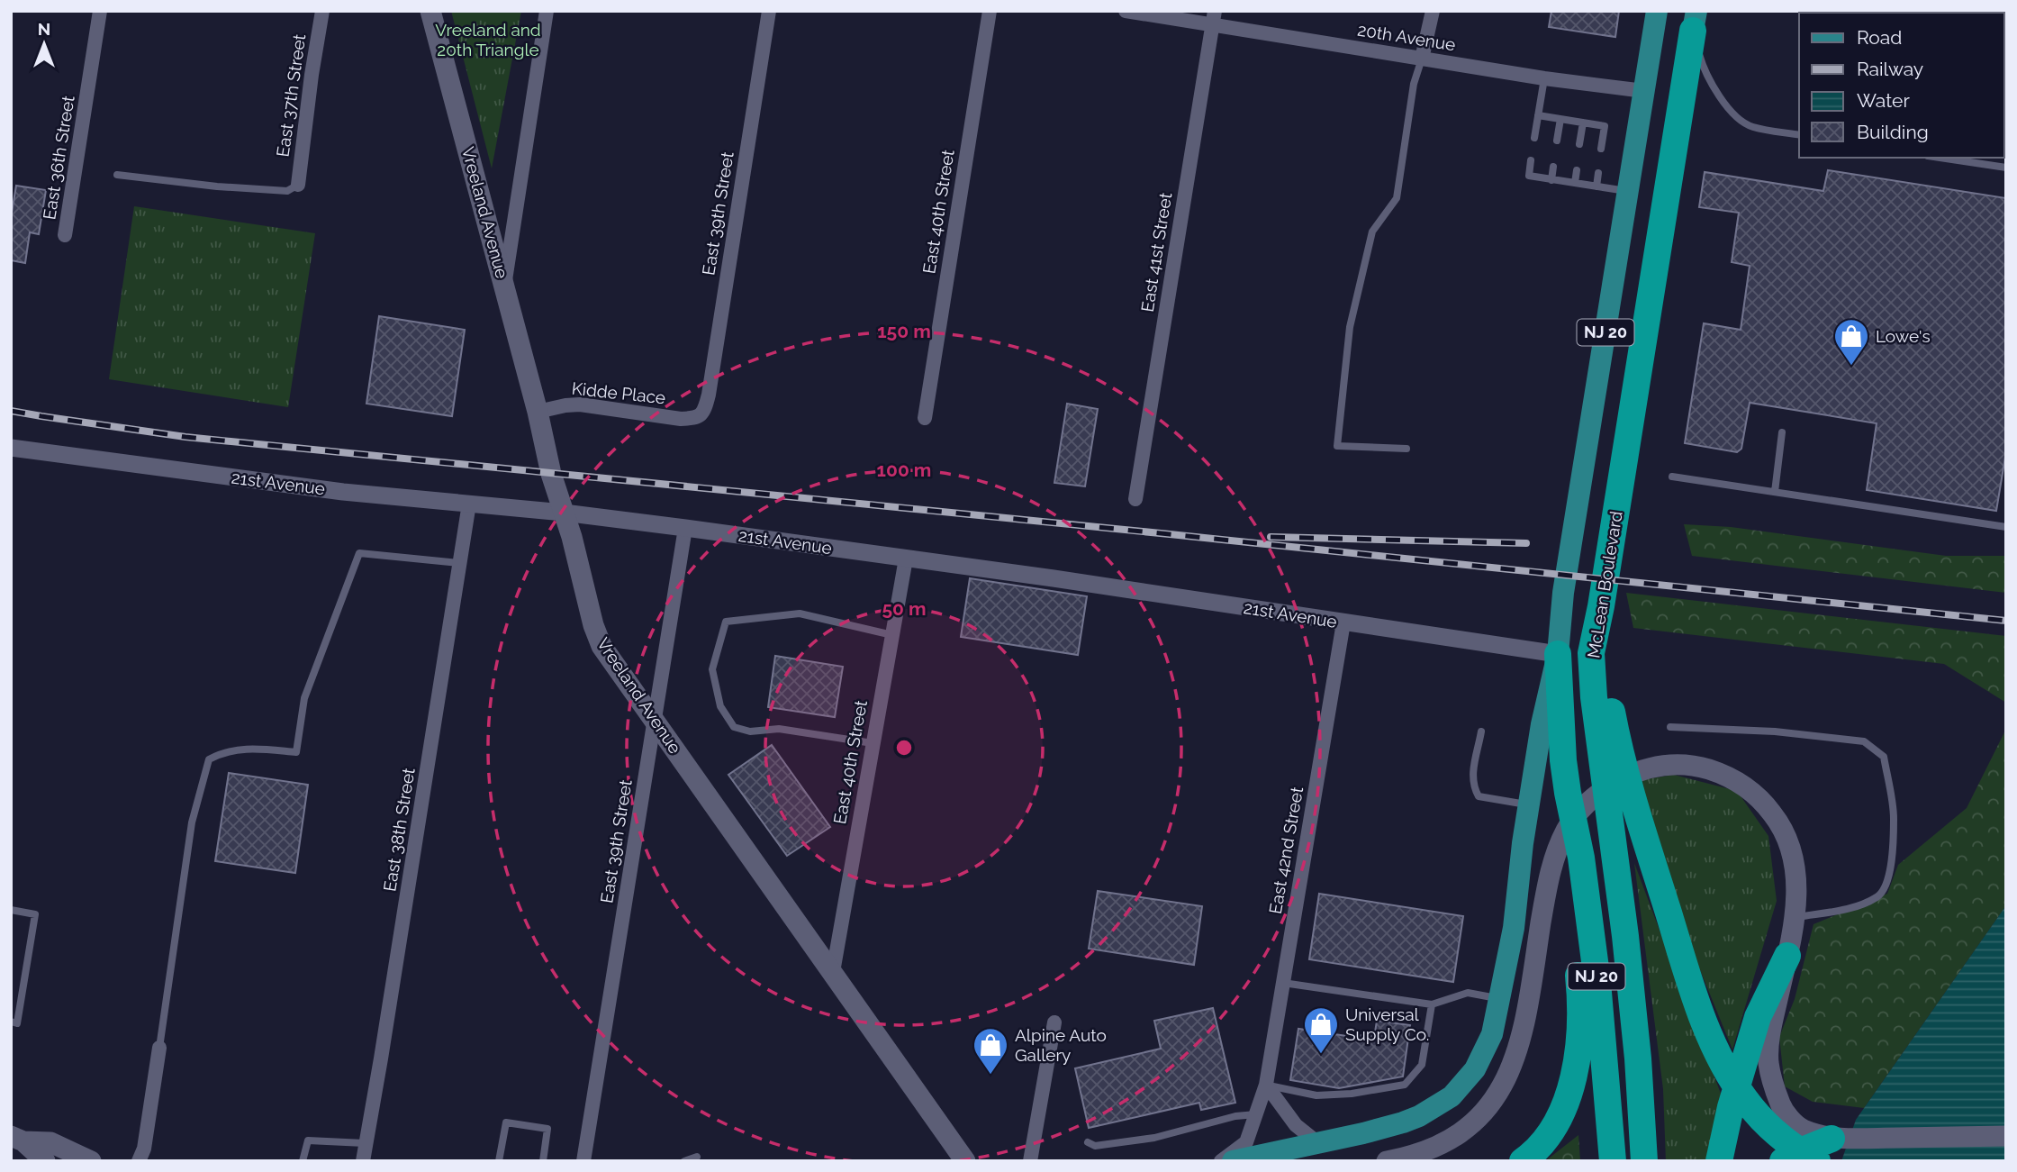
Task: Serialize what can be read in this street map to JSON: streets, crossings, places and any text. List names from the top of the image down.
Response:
{
  "streets": {
    "highway": ["NJ 20", "McLean Boulevard"],
    "main road": ["Vreeland Avenue"],
    "street": [
      "20th Avenue",
      "East 37th Street",
      "East 36th Street",
      "East 40th Street",
      "East 39th Street",
      "East 41st Street",
      "Kidde Place",
      "21st Avenue",
      "East 38th Street",
      "East 42nd Street"
    ]
  },
  "crossings": [
    ["20th Avenue", "East 41st Street"],
    ["20th Avenue", "McLean Boulevard"],
    ["East 40th Street", "Vreeland Avenue"],
    ["East 40th Street", "21st Avenue"],
    ["Vreeland Avenue", "East 39th Street"],
    ["Vreeland Avenue", "Kidde Place"],
    ["Vreeland Avenue", "21st Avenue"],
    ["East 39th Street", "Kidde Place"],
    ["East 39th Street", "21st Avenue"],
    ["21st Avenue", "McLean Boulevard"],
    ["21st Avenue", "East 38th Street"],
    ["21st Avenue", "East 42nd Street"]
  ],
  "parks": ["Vreeland and 20th Triangle"],
  "places": {
    "shop": ["Lowe's", "Universal Supply Co.", "Alpine Auto Gallery"]
  },
  "legend": [
    "Road",
    "Railway",
    "Water",
    "Building"
  ],
  "north": "top",
  "rings": ["150 m", "100 m", "50 m"]
}
